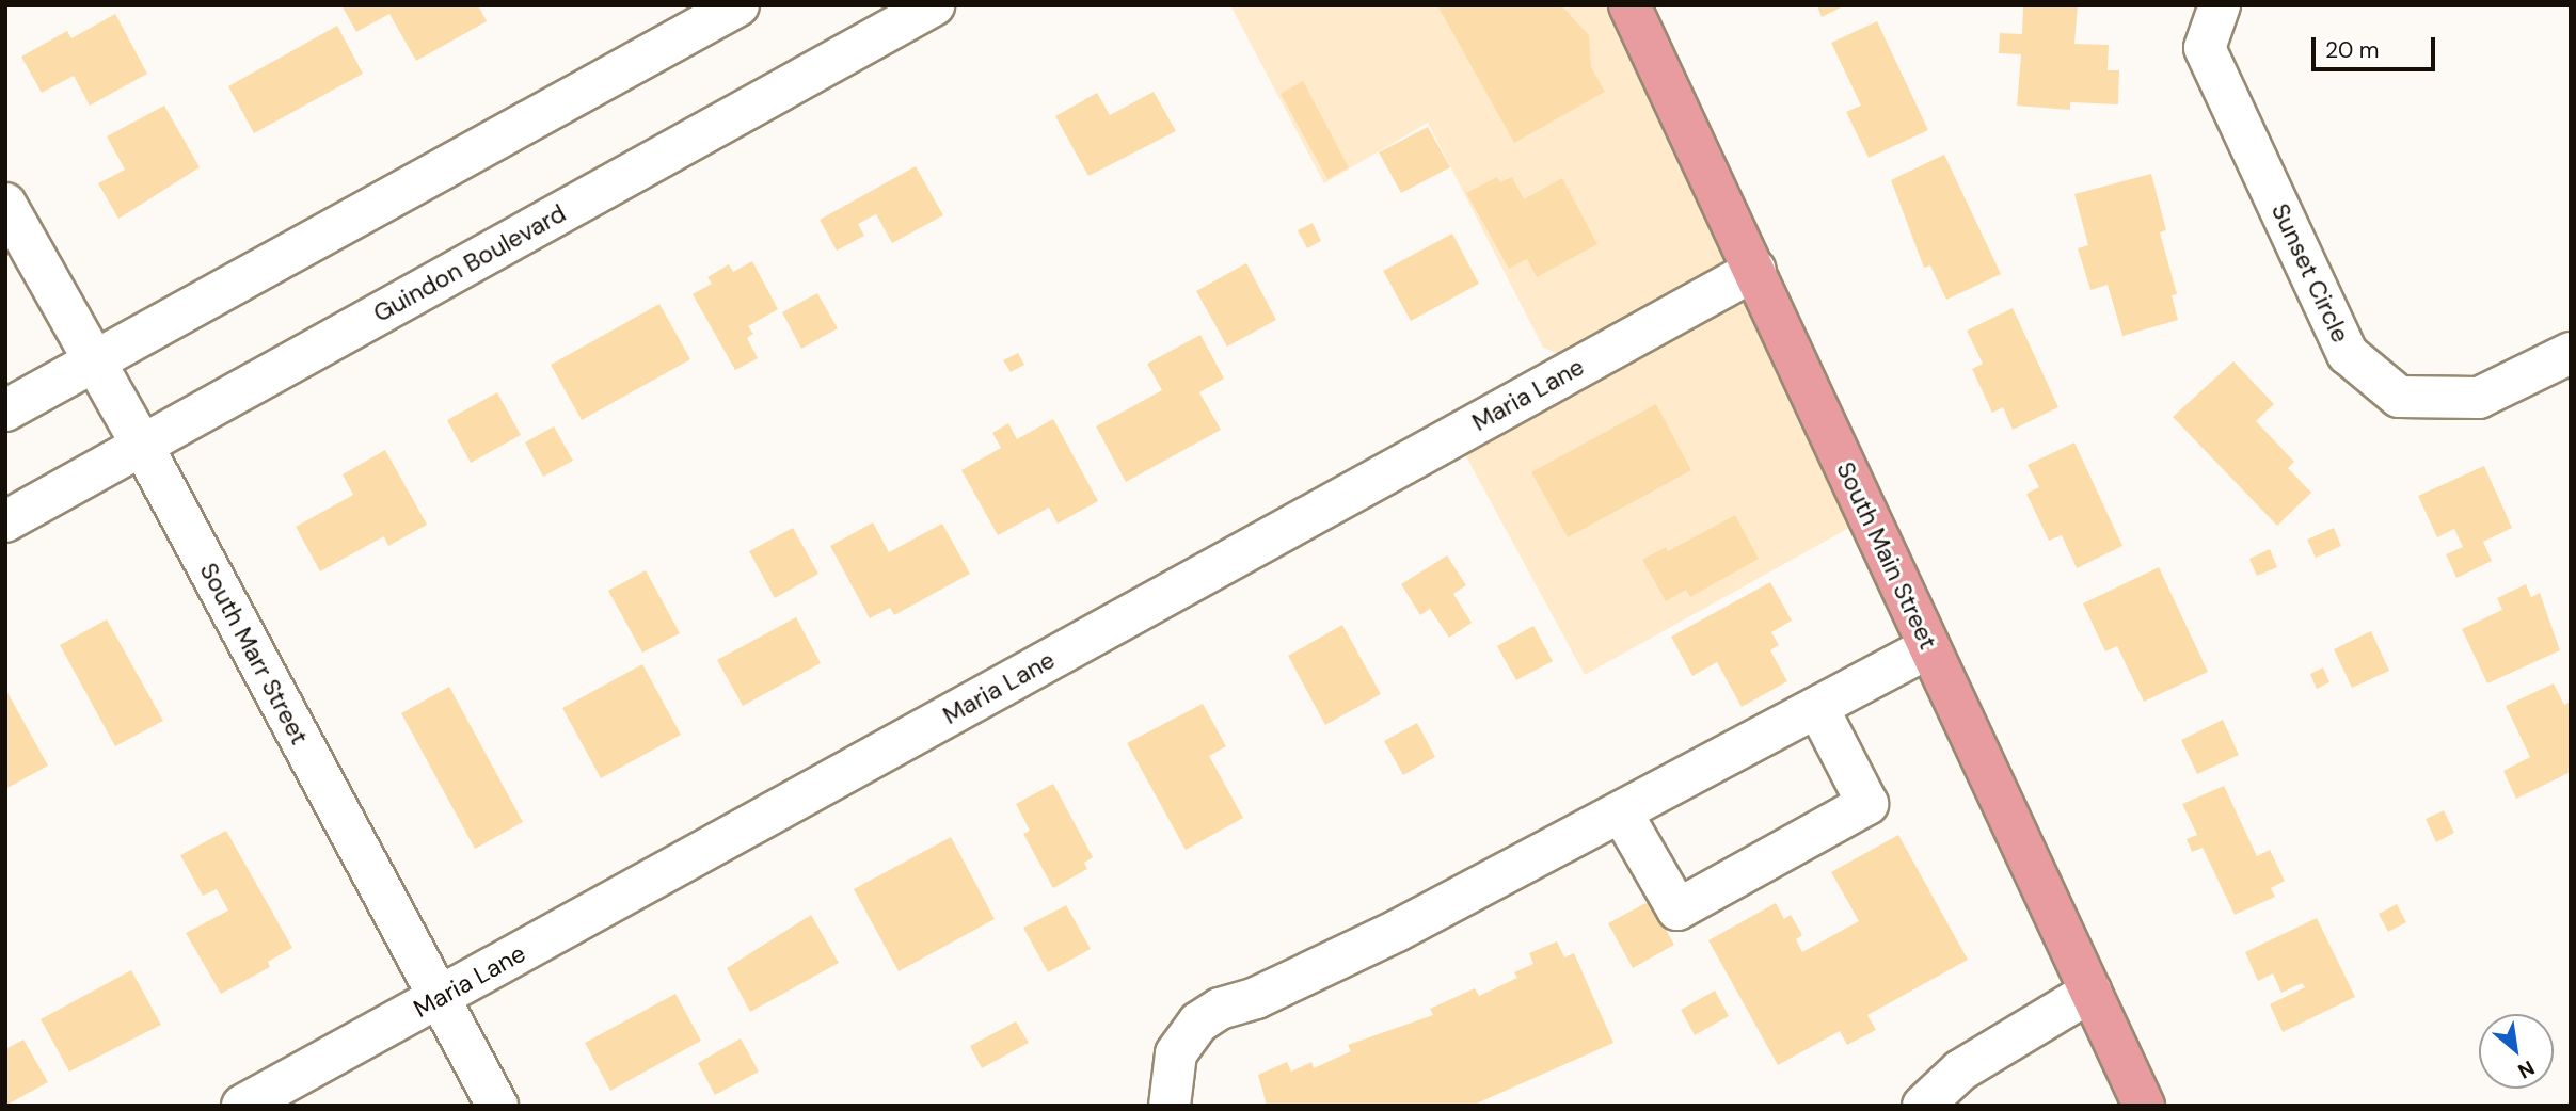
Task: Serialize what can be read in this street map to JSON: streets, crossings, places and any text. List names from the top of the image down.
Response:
{
  "streets": {
    "main road": ["South Main Street"],
    "street": [
      "Guindon Boulevard",
      "Sunset Circle",
      "Maria Lane",
      "South Marr Street"
    ]
  },
  "crossings": [
    ["Guindon Boulevard", "South Marr Street"],
    ["Maria Lane", "South Main Street"],
    ["Maria Lane", "South Marr Street"]
  ],
  "scale_bar": "20 m",
  "north": "bottom right"
}
